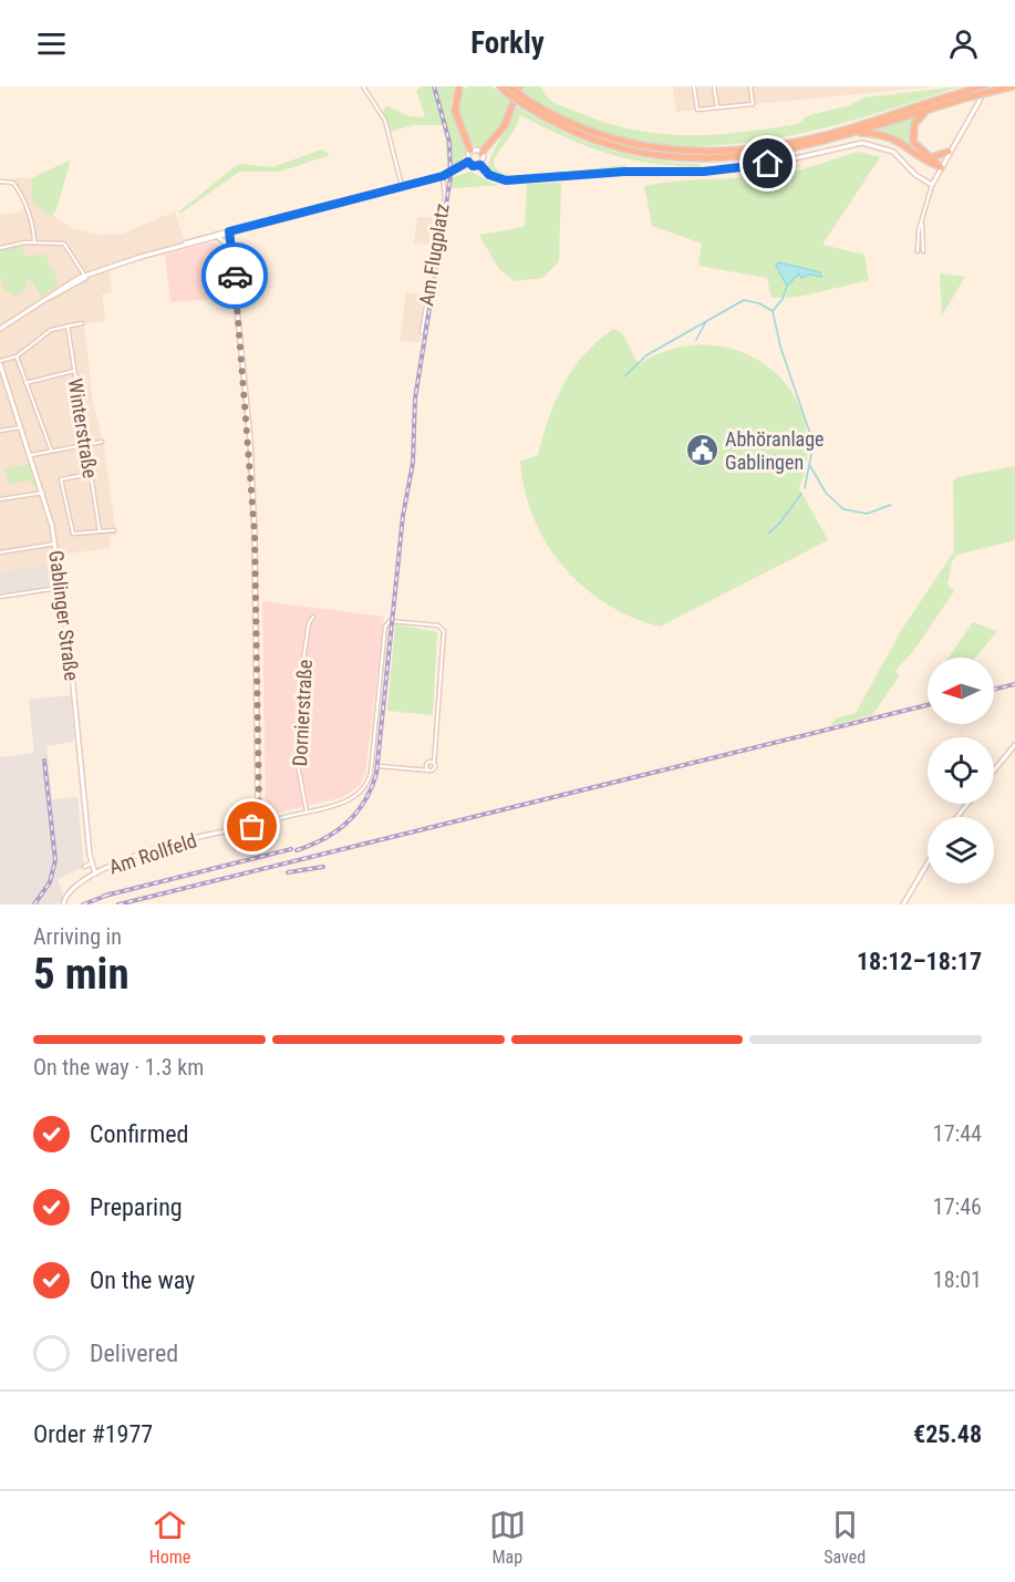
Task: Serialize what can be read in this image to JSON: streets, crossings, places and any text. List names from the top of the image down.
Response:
{
  "streets": {
    "street": [
      "Am Flugplatz",
      "Winterstraße",
      "Gablinger Straße",
      "Dornierstraße",
      "Am Rollfeld"
    ]
  },
  "crossings": [
    ["Gablinger Straße", "Am Rollfeld"]
  ],
  "places": {
    "public building": ["Abhöranlage Gablingen"]
  },
  "north": "left",
  "page": {
    "header": "Forkly",
    "heading": ["5 min", "Arriving in", "18:12–18:17"],
    "panel": ["Order #1977", "€25.48"],
    "bar": "On the way · 1.3 km",
    "list": [
      ["Confirmed", "17:44"],
      ["Preparing", "17:46"],
      ["On the way", "18:01"],
      "Delivered"
    ],
    "tabs": ["Home", "Map", "Saved"]
  }
}
